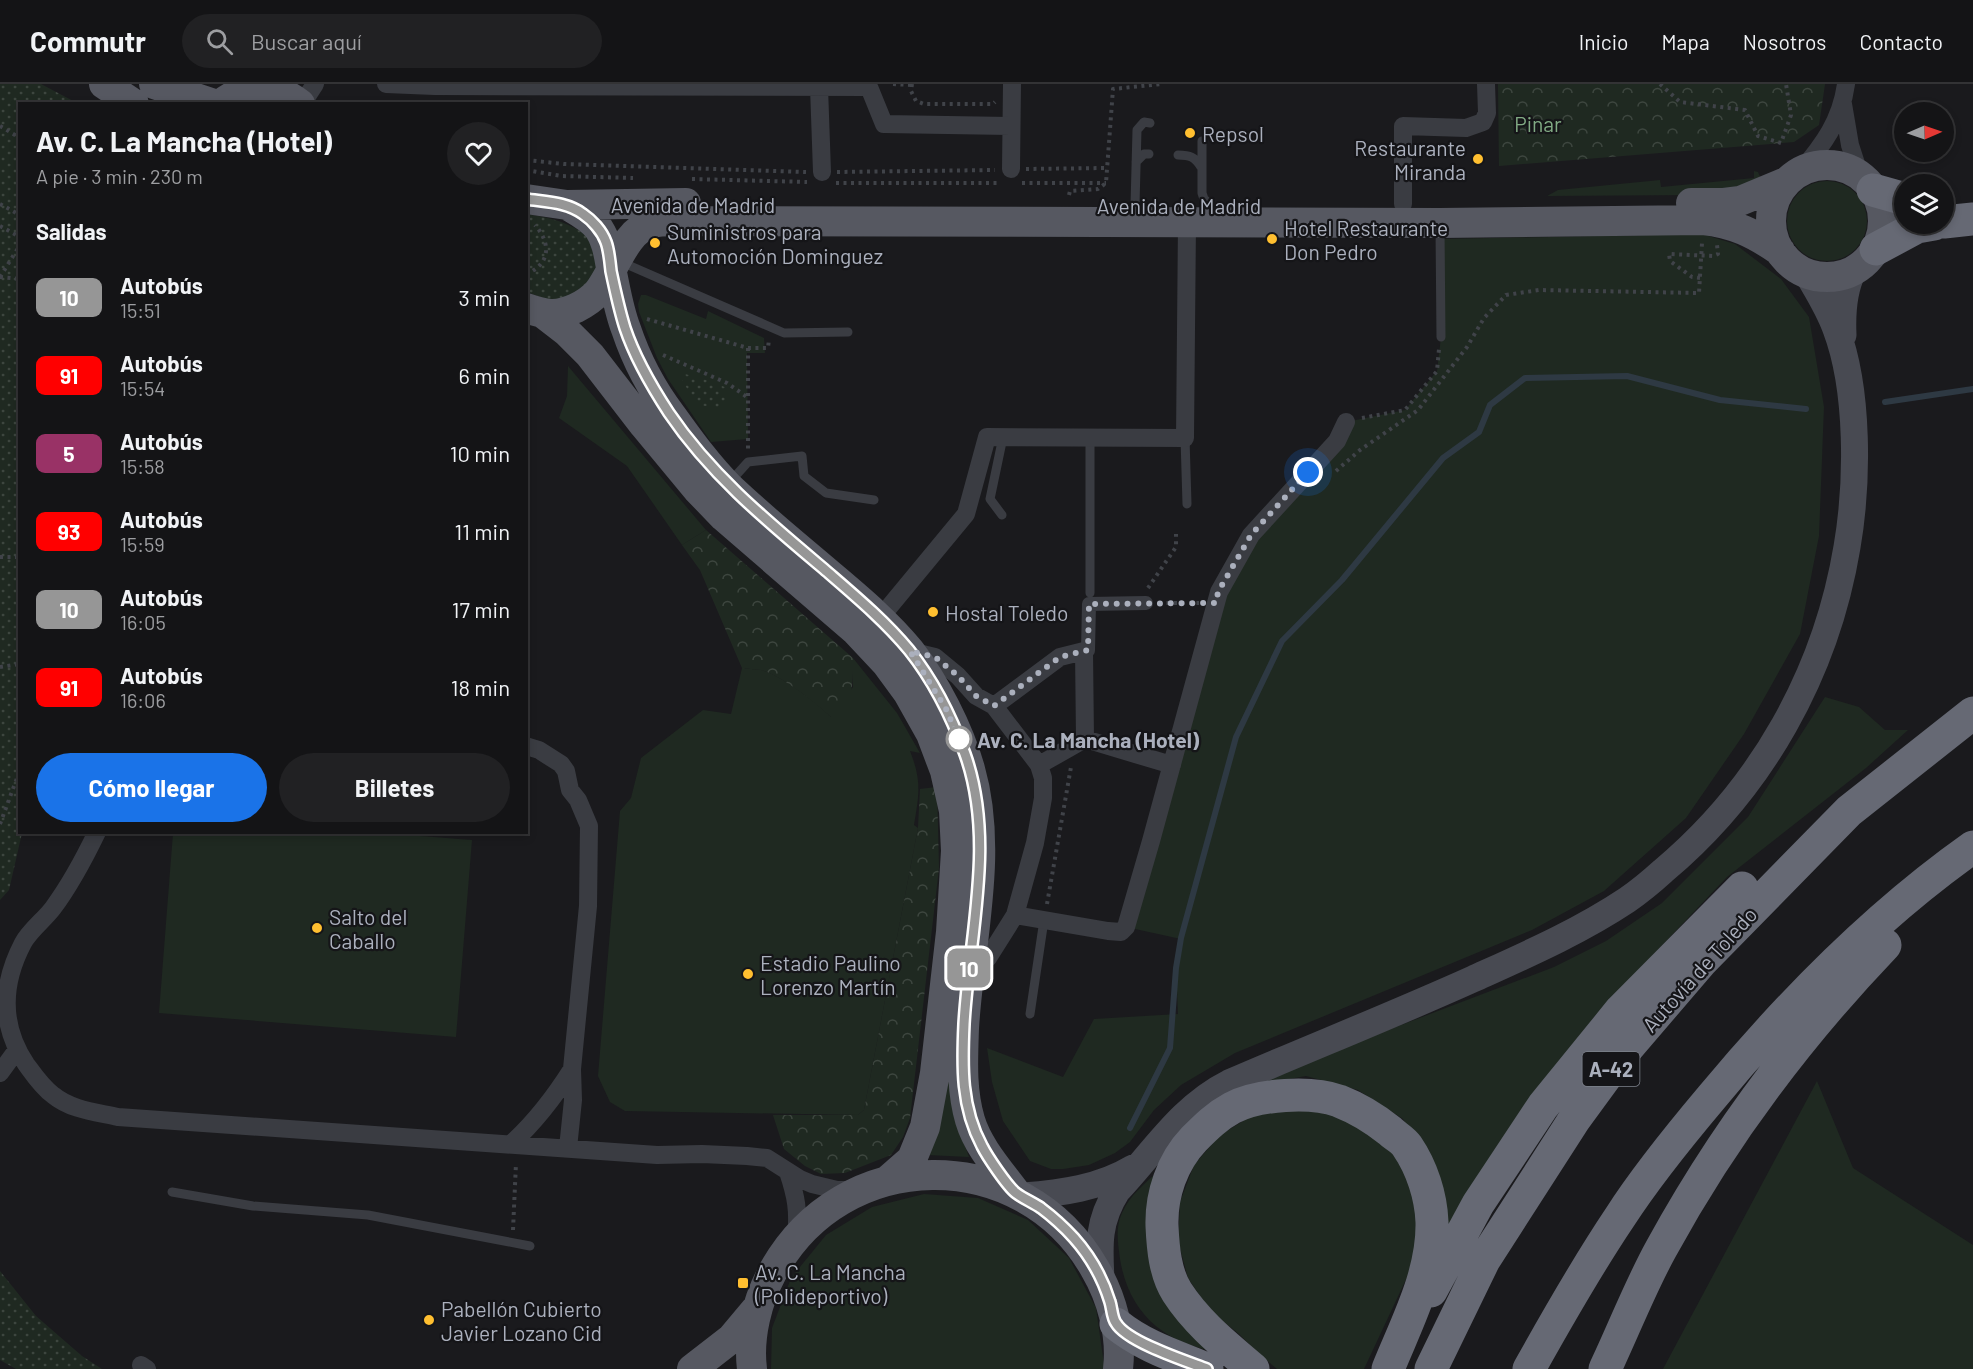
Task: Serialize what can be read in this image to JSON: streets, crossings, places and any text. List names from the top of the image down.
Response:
{
  "streets": {
    "highway": ["Autovía de Toledo", "A-42"],
    "main road": ["Avenida de Madrid"]
  },
  "parks": ["Pinar"],
  "places": {
    "other": [
      "Repsol",
      "Restaurante Miranda",
      "Hotel Restaurante Don Pedro",
      "Suministros para Automoción Dominguez",
      "Hostal Toledo",
      "Av. C. La Mancha (Hotel)",
      "Salto del Caballo",
      "Estadio Paulino Lorenzo Martín",
      "Pabellón Cubierto Javier Lozano Cid"
    ],
    "transit": ["Av. C. La Mancha (Polideportivo)"]
  },
  "lines": ["bus line 10"],
  "north": "right",
  "page": {
    "header": "Commutr",
    "search": "Buscar aquí",
    "nav": [
      "Inicio",
      "Mapa",
      "Nosotros",
      "Contacto"
    ],
    "on_map": "10",
    "heading": [
      ["Av. C. La Mancha (Hotel)", "A pie · 3 min · 230 m"],
      "Salidas"
    ],
    "list": [
      {
        "mark": "10",
        "name": "Autobús",
        "note": "15:51",
        "value": "3 min"
      },
      {
        "mark": "91",
        "name": "Autobús",
        "note": "15:54",
        "value": "6 min"
      },
      {
        "mark": "5",
        "name": "Autobús",
        "note": "15:58",
        "value": "10 min"
      },
      {
        "mark": "93",
        "name": "Autobús",
        "note": "15:59",
        "value": "11 min"
      },
      {
        "mark": "10",
        "name": "Autobús",
        "note": "16:05",
        "value": "17 min"
      },
      {
        "mark": "91",
        "name": "Autobús",
        "note": "16:06",
        "value": "18 min"
      }
    ],
    "buttons": ["Cómo llegar", "Billetes"]
  }
}
